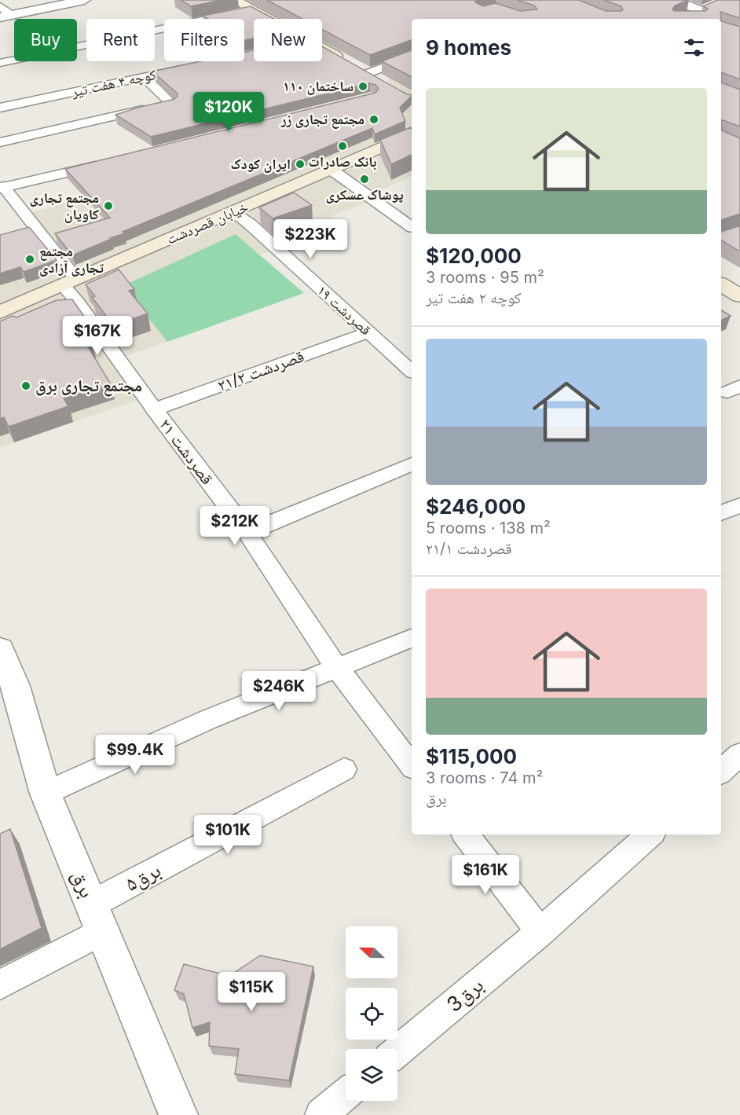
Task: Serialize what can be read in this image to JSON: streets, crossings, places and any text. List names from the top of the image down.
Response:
{
  "streets": {
    "main road": ["خیابان قصردشت"],
    "street": [
      "کوچه ۴ هفت تیر",
      "قصردشت ۱۹",
      "قصردشت ۲۱/۲",
      "قصردشت ۲۱",
      "برق۵",
      "برق",
      "3برق"
    ]
  },
  "crossings": [
    ["خیابان قصردشت", "قصردشت ۱۹"],
    ["خیابان قصردشت", "قصردشت ۲۱"],
    ["قصردشت ۱۹", "قصردشت ۲۱/۲"],
    ["قصردشت ۲۱/۲", "قصردشت ۲۱"],
    ["برق۵", "برق"]
  ],
  "places": [
    "ساختمان ۱۱۰",
    "مجتمع تجاری زر",
    "بانک صادرات",
    "ایران کودک",
    "پوشاک عسکری",
    "مجتمع تجاری کاویان",
    "مجتمع تجاری آزادی",
    "مجتمع تجاری برق"
  ],
  "north": "left",
  "page": {
    "chip": [
      "Buy",
      "Rent",
      "Filters",
      "New"
    ],
    "heading": "9 homes",
    "list": [
      {
        "name": "$120,000",
        "note": "3 rooms · 95 m² · کوچه ۲ هفت تیر"
      },
      {
        "name": "$246,000",
        "note": "5 rooms · 138 m² · قصردشت ۲۱/۱"
      },
      {
        "name": "$115,000",
        "note": "3 rooms · 74 m² · برق"
      }
    ],
    "price": [
      "$120K",
      "$223K",
      "$167K",
      "$212K",
      "$246K",
      "$99.4K",
      "$101K",
      "$161K",
      "$115K"
    ]
  }
}
